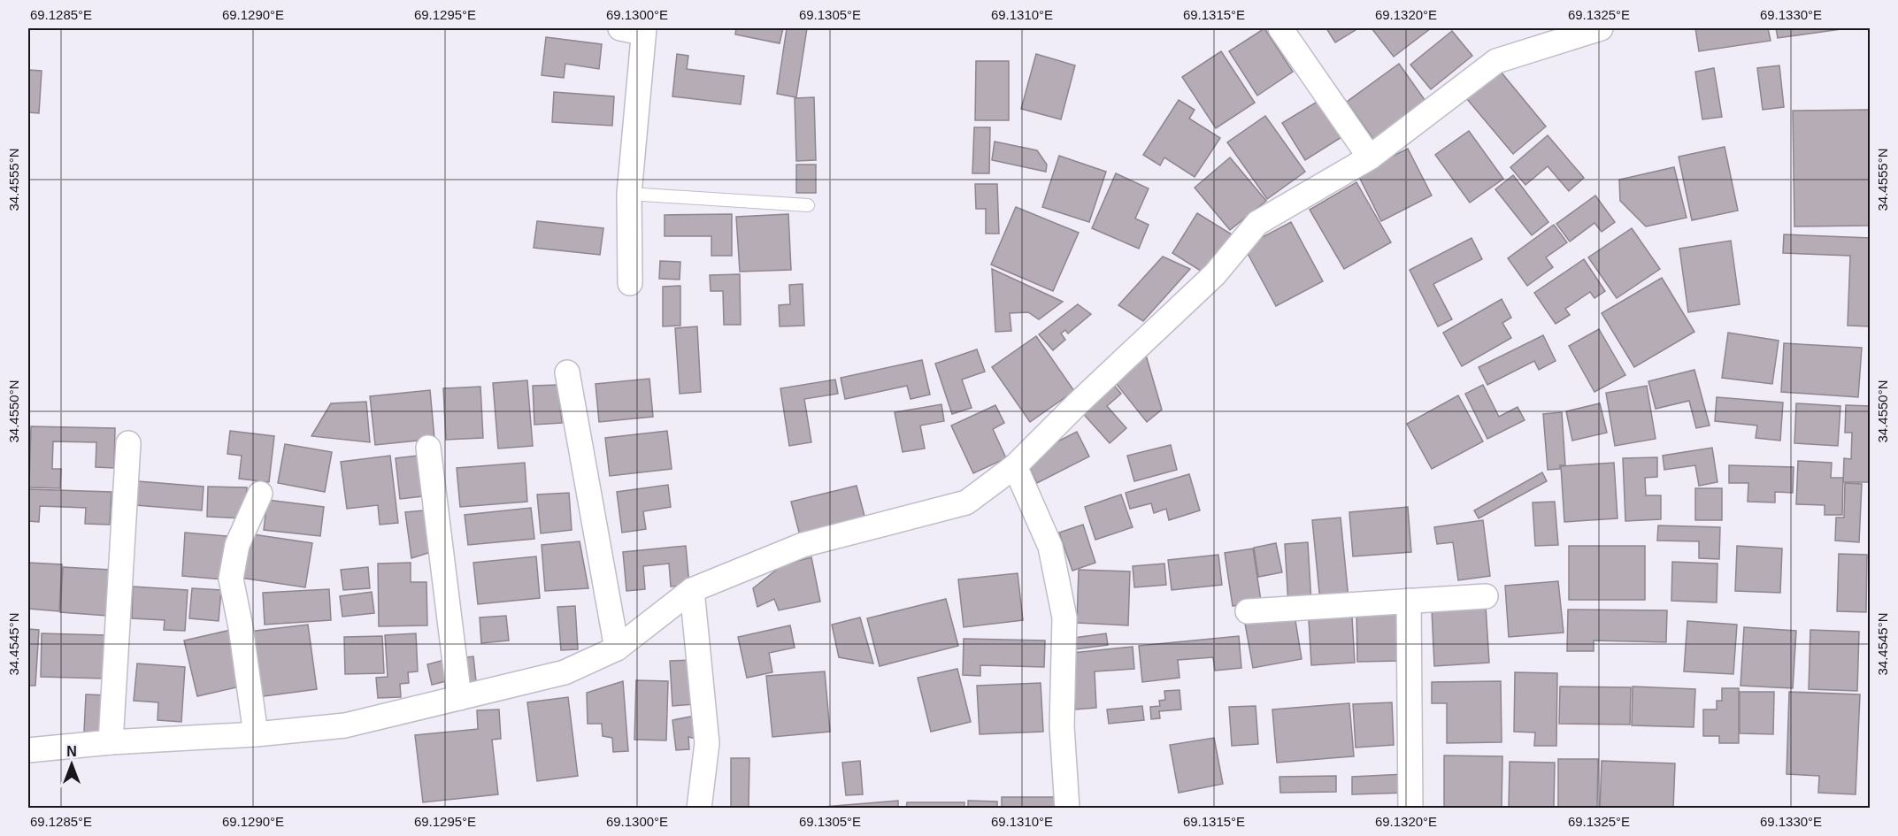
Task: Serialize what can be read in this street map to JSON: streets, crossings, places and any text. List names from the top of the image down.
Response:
{
  "north": "top",
  "coordinates": [
    "69.1285°E",
    "69.1290°E",
    "69.1295°E",
    "69.1300°E",
    "69.1305°E",
    "69.1310°E",
    "69.1315°E",
    "69.1320°E",
    "69.1325°E",
    "69.1330°E",
    "34.4555°N",
    "34.4550°N",
    "34.4545°N"
  ]
}
